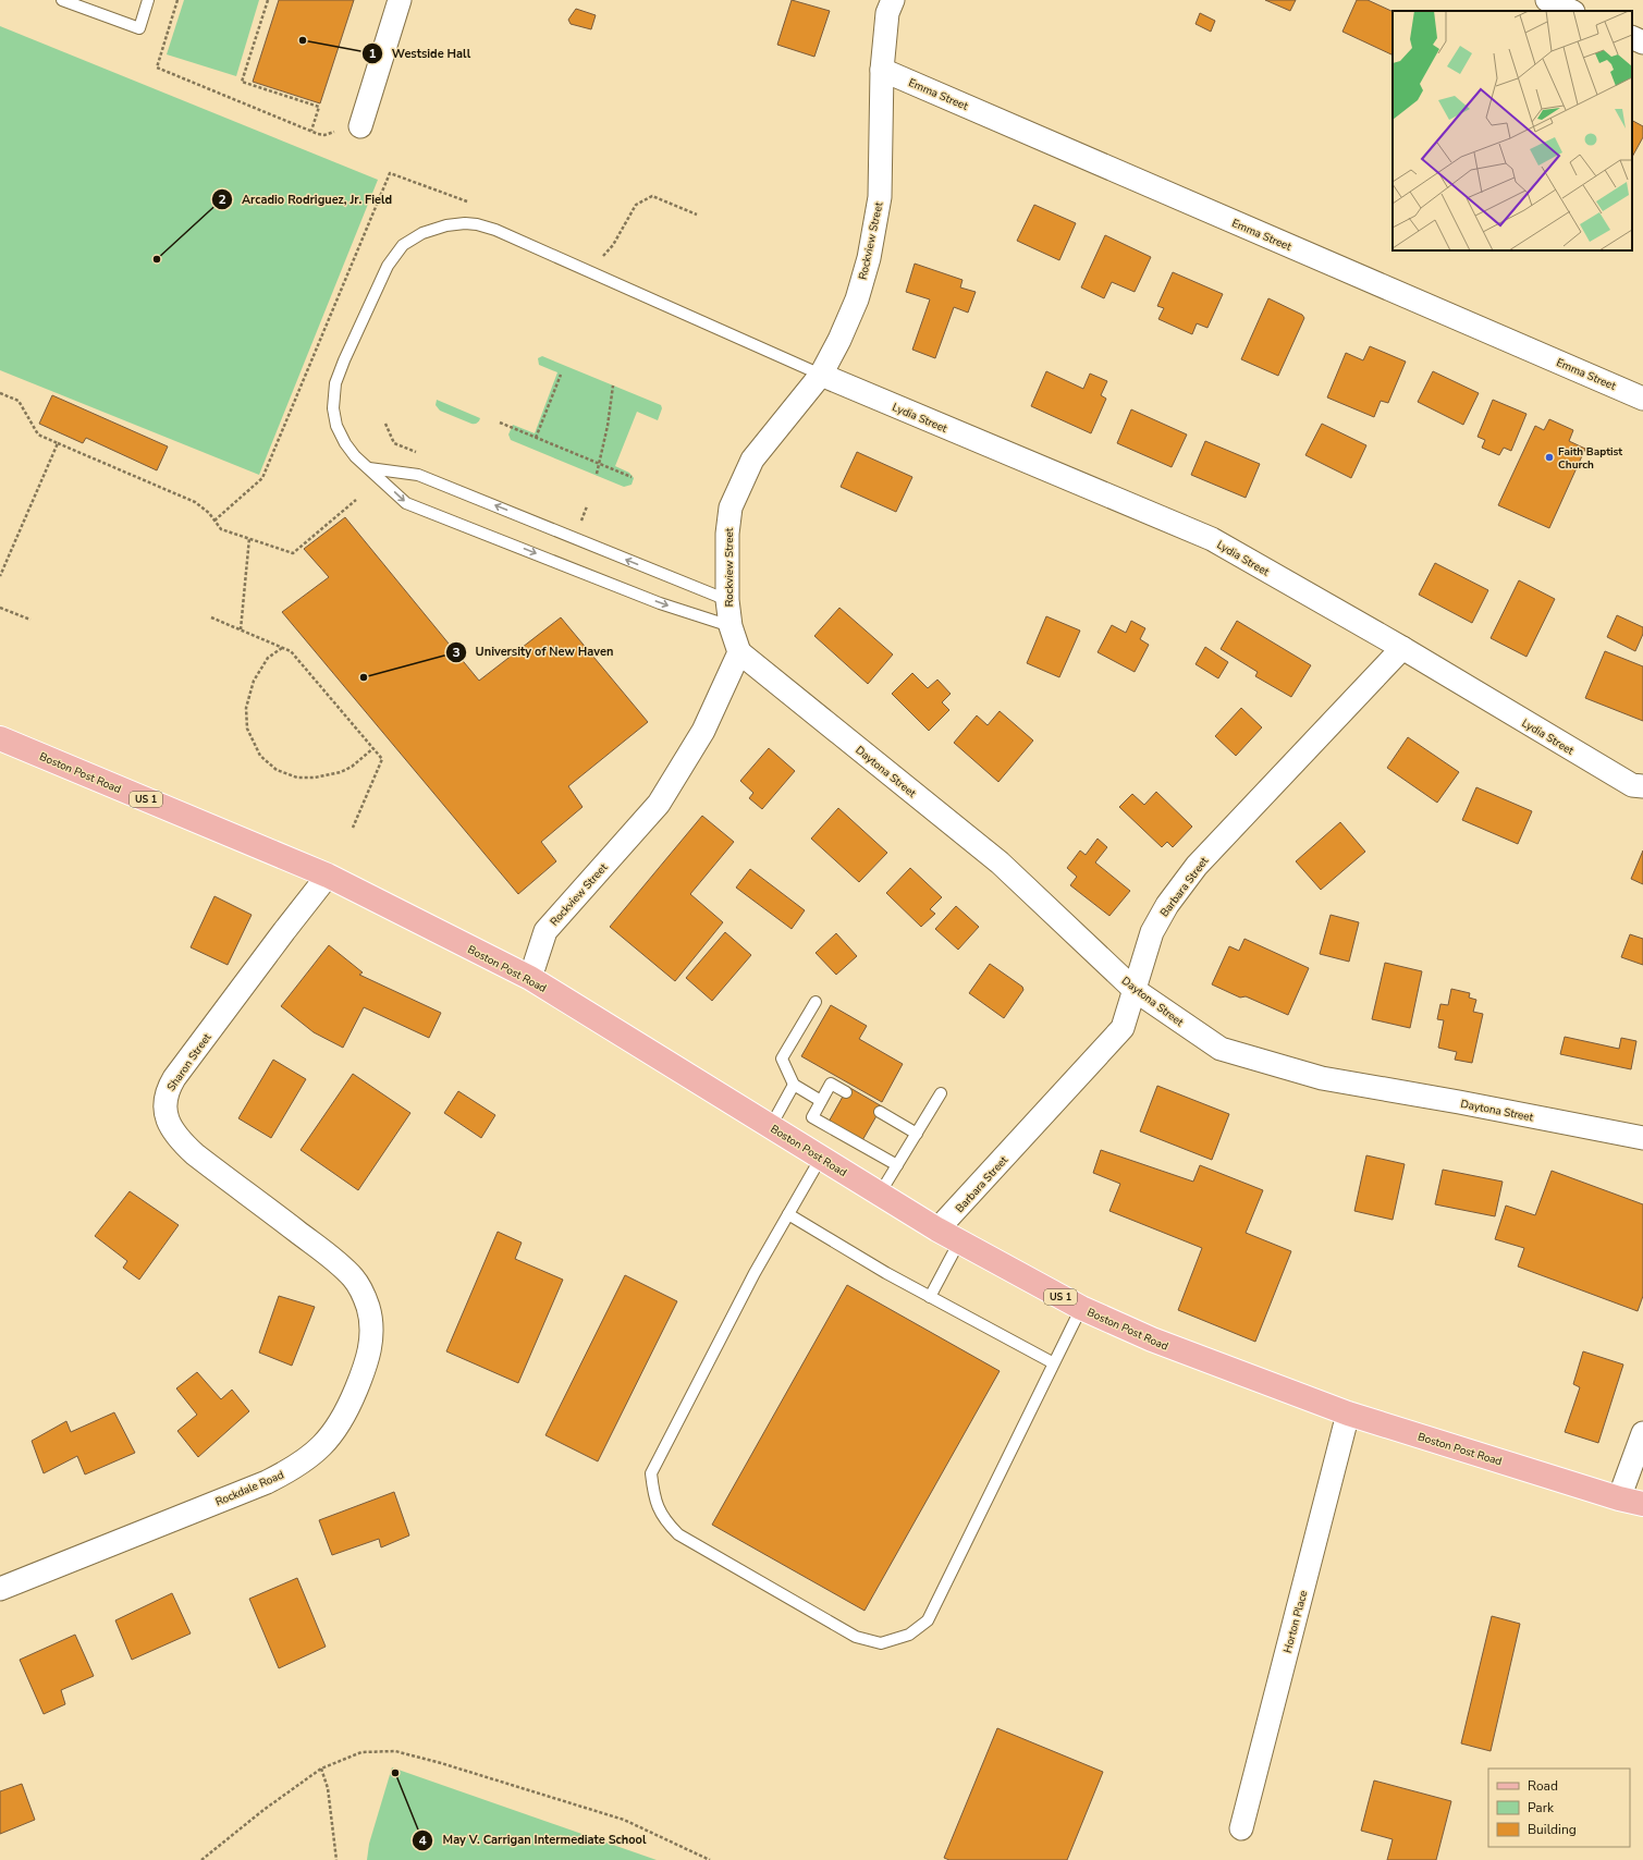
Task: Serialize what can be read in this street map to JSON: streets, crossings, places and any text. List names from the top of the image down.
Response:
{
  "streets": {
    "main road": ["Boston Post Road", "US 1"],
    "street": [
      "Emma Street",
      "Rockview Street",
      "Lydia Street",
      "Daytona Street",
      "Barbara Street",
      "Sharon Street",
      "Rockdale Road",
      "Horton Place"
    ]
  },
  "crossings": [
    ["Emma Street", "Rockview Street"],
    ["Rockview Street", "Lydia Street"],
    ["Rockview Street", "Daytona Street"],
    ["Rockview Street", "Boston Post Road"],
    ["Lydia Street", "Barbara Street"],
    ["Daytona Street", "Barbara Street"],
    ["Boston Post Road", "Barbara Street"],
    ["Boston Post Road", "Sharon Street"],
    ["Boston Post Road", "Horton Place"],
    ["Sharon Street", "Rockdale Road"]
  ],
  "places": [
    "Westside Hall",
    "Arcadio Rodriguez, Jr. Field",
    "Faith Baptist Church",
    "University of New Haven",
    "May V. Carrigan Intermediate School"
  ],
  "legend": ["Road", "Park", "Building"]
}
